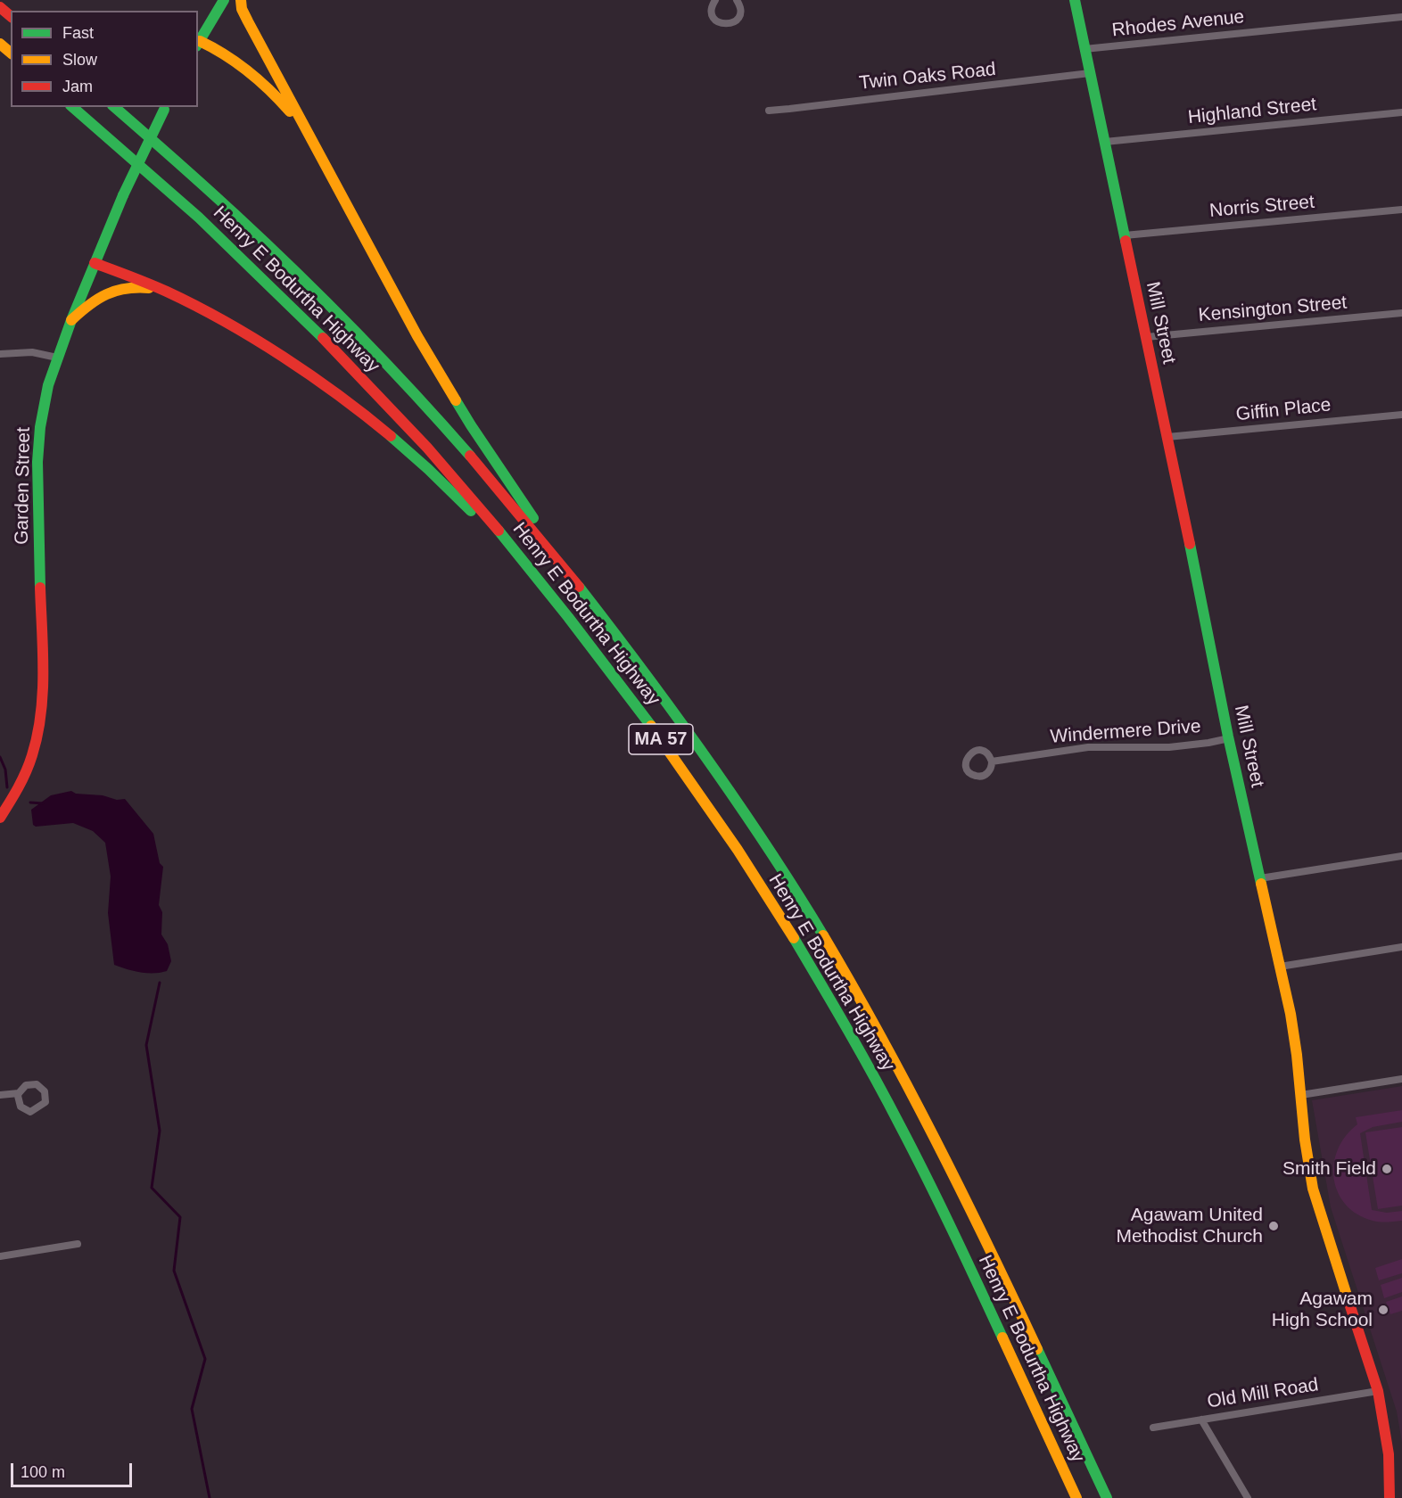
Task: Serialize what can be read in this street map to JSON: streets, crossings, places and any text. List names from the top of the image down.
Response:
{
  "streets": {
    "main road": [
      "Henry E Bodurtha Highway",
      "Mill Street",
      "Garden Street",
      "MA 57"
    ],
    "street": [
      "Rhodes Avenue",
      "Twin Oaks Road",
      "Highland Street",
      "Norris Street",
      "Kensington Street",
      "Giffin Place",
      "Windermere Drive",
      "Old Mill Road"
    ]
  },
  "crossings": [
    ["Rhodes Avenue", "Mill Street"],
    ["Twin Oaks Road", "Mill Street"],
    ["Highland Street", "Mill Street"],
    ["Norris Street", "Mill Street"],
    ["Kensington Street", "Mill Street"],
    ["Mill Street", "Giffin Place"],
    ["Mill Street", "Windermere Drive"],
    ["Mill Street", "Old Mill Road"]
  ],
  "places": ["Smith Field", "Agawam United Methodist Church", "Agawam High School"],
  "legend": ["Fast", "Slow", "Jam"],
  "scale_bar": "100 m"
}
